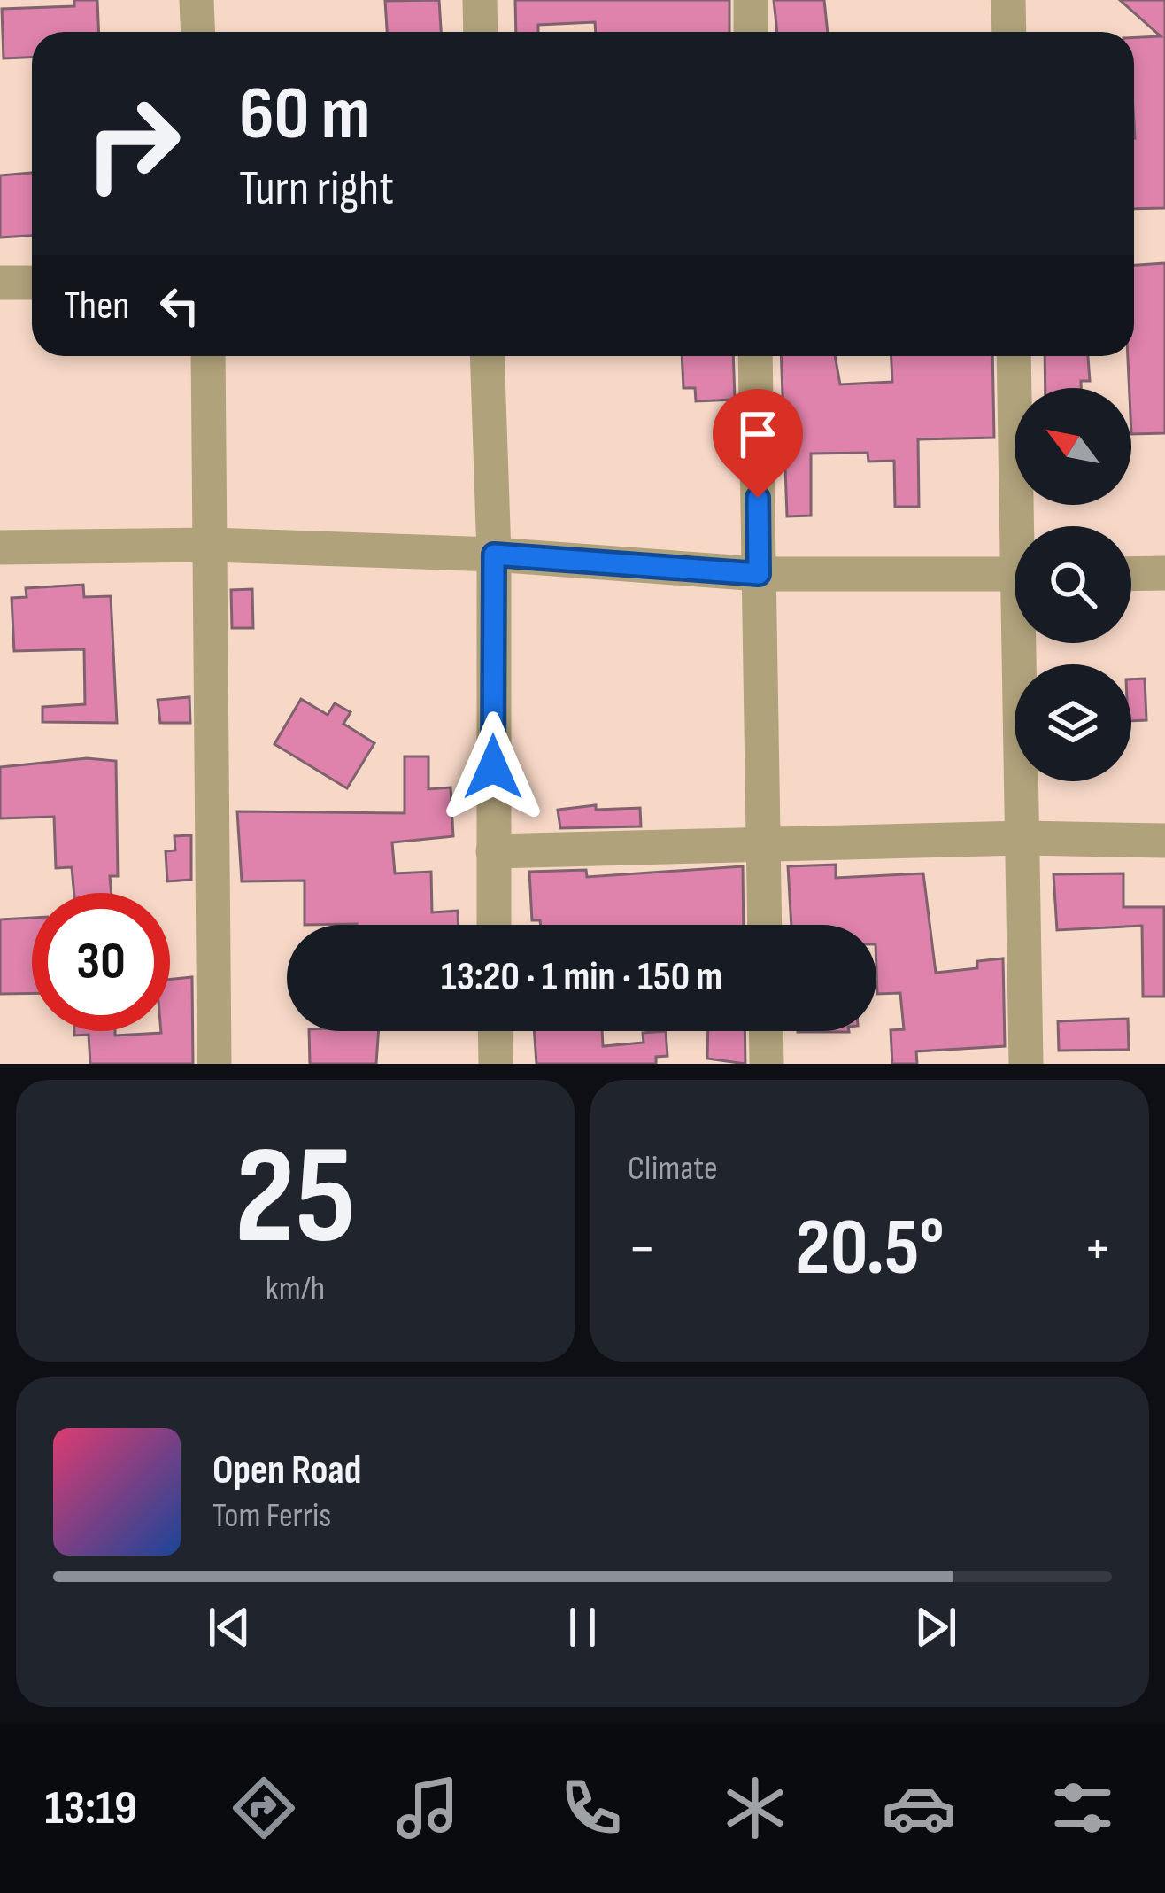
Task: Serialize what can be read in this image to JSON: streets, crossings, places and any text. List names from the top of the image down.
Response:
{
  "north": "top left",
  "page": {
    "turn": ["60 m", "Turn right"],
    "then": "Then",
    "limit": "30",
    "trip": "13:20 · 1 min · 150 m",
    "tile": [
      ["25", "km/h"],
      "Climate"
    ],
    "heat": ["−", "20.5°", "+"],
    "song": ["Open Road", "Tom Ferris"],
    "tabs": "13:19"
  }
}
